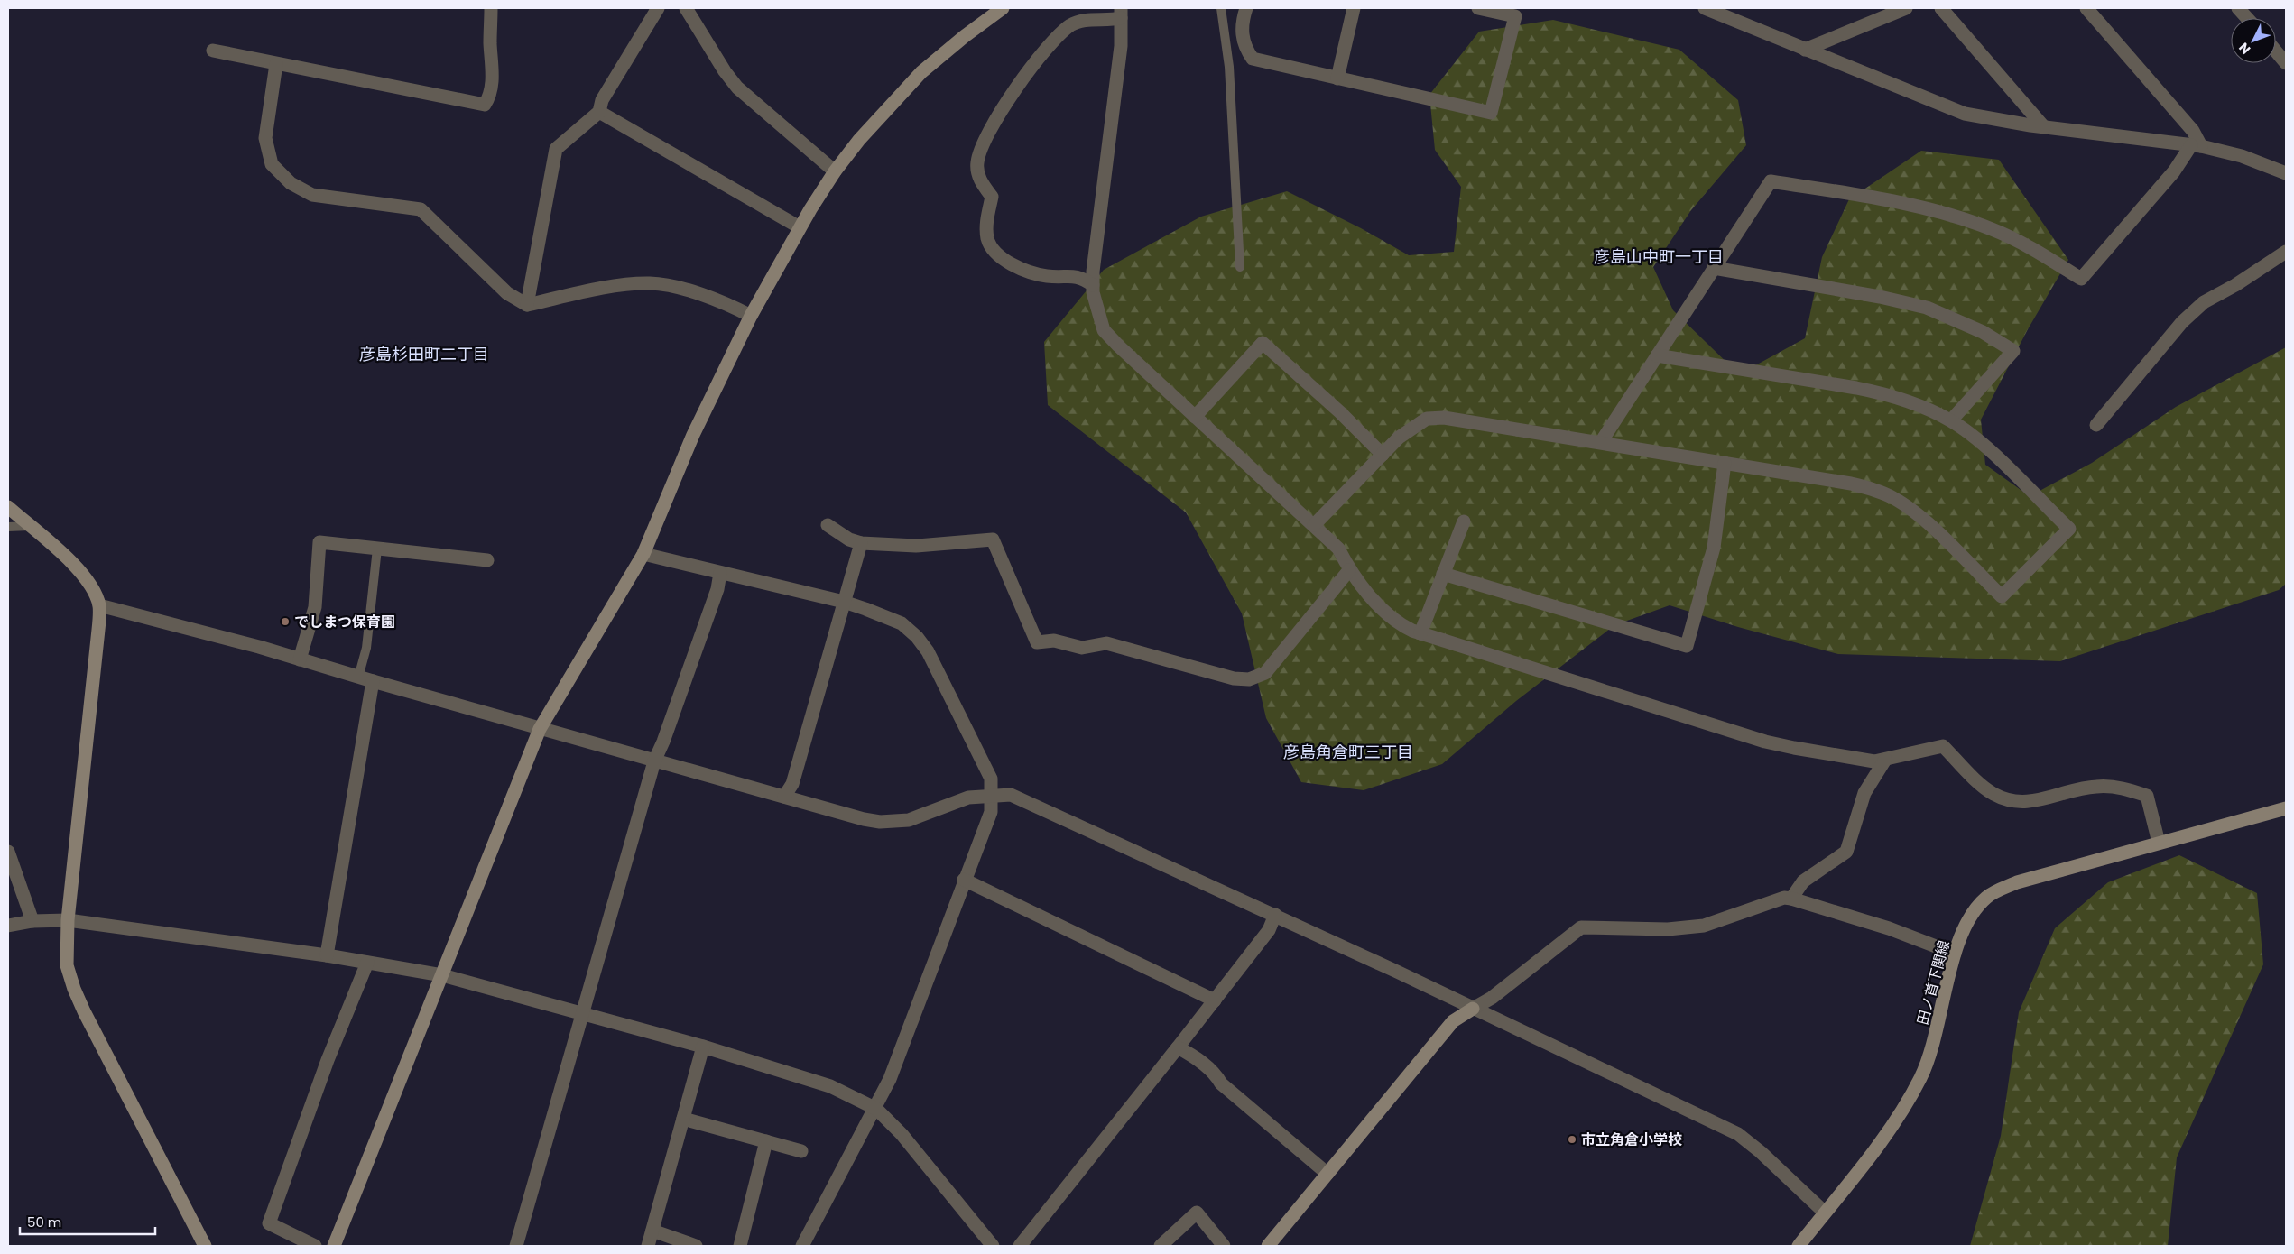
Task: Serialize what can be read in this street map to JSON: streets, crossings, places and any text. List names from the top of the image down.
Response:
{
  "streets": {
    "street": ["田ノ首下関線"]
  },
  "districts": ["彦島山中町一丁目", "彦島杉田町二丁目", "彦島角倉町三丁目"],
  "places": ["でしまつ保育園", "市立角倉小学校"],
  "scale_bar": "50 m",
  "north": "bottom left"
}
